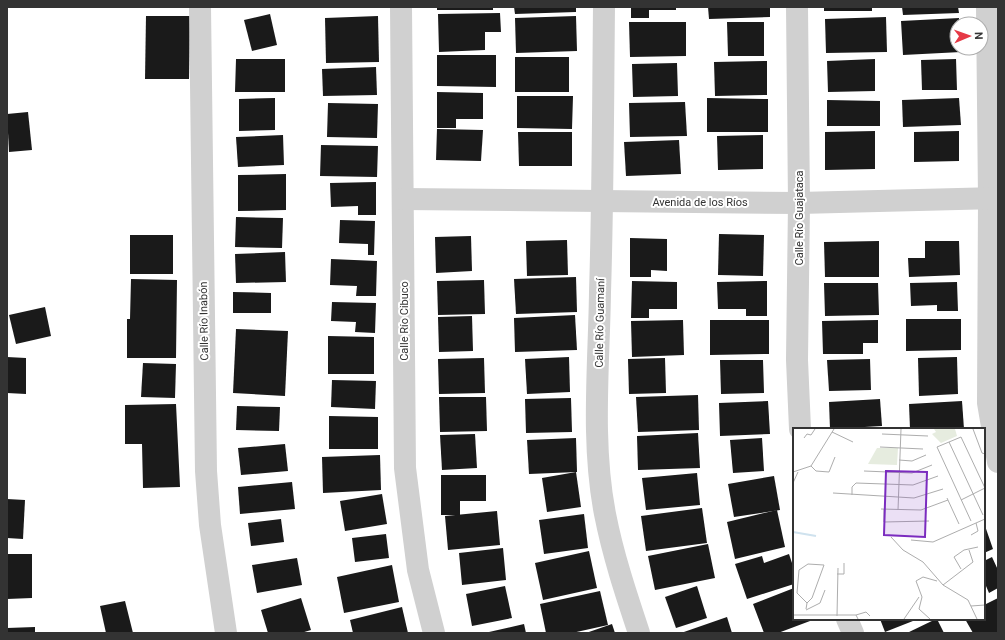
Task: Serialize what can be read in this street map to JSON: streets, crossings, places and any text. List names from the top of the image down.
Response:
{
  "streets": {
    "street": [
      "Avenida de los Ríos",
      "Calle Río Guajataca",
      "Calle Río Inabón",
      "Calle Río Cibuco",
      "Calle Río Guamaní"
    ]
  },
  "crossings": [
    ["Avenida de los Ríos", "Calle Río Guajataca"],
    ["Avenida de los Ríos", "Calle Río Cibuco"],
    ["Avenida de los Ríos", "Calle Río Guamaní"]
  ],
  "north": "right"
}
